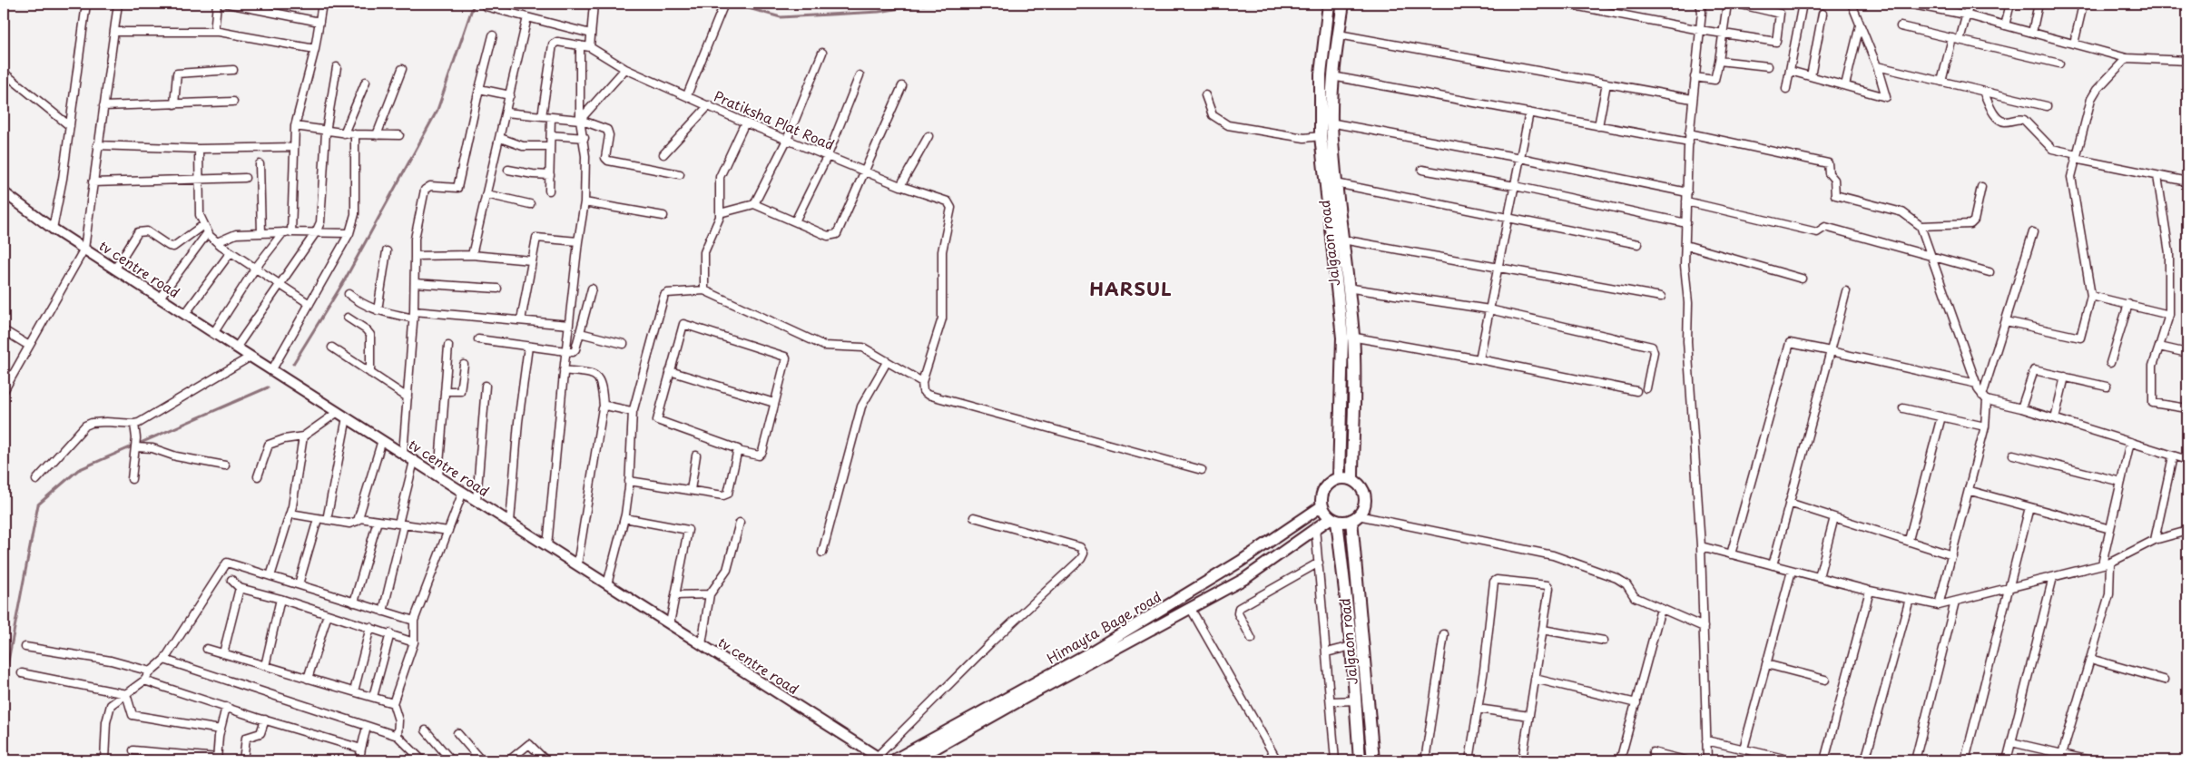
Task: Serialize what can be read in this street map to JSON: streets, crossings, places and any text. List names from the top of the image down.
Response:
{
  "streets": {
    "highway": ["Jalgaon road"],
    "main road": ["tv centre road", "Himayta Bage road"],
    "street": ["Pratiksha Plat Road"]
  },
  "crossings": [
    ["Jalgaon road", "Himayta Bage road"]
  ],
  "districts": ["HARSUL"]
}
